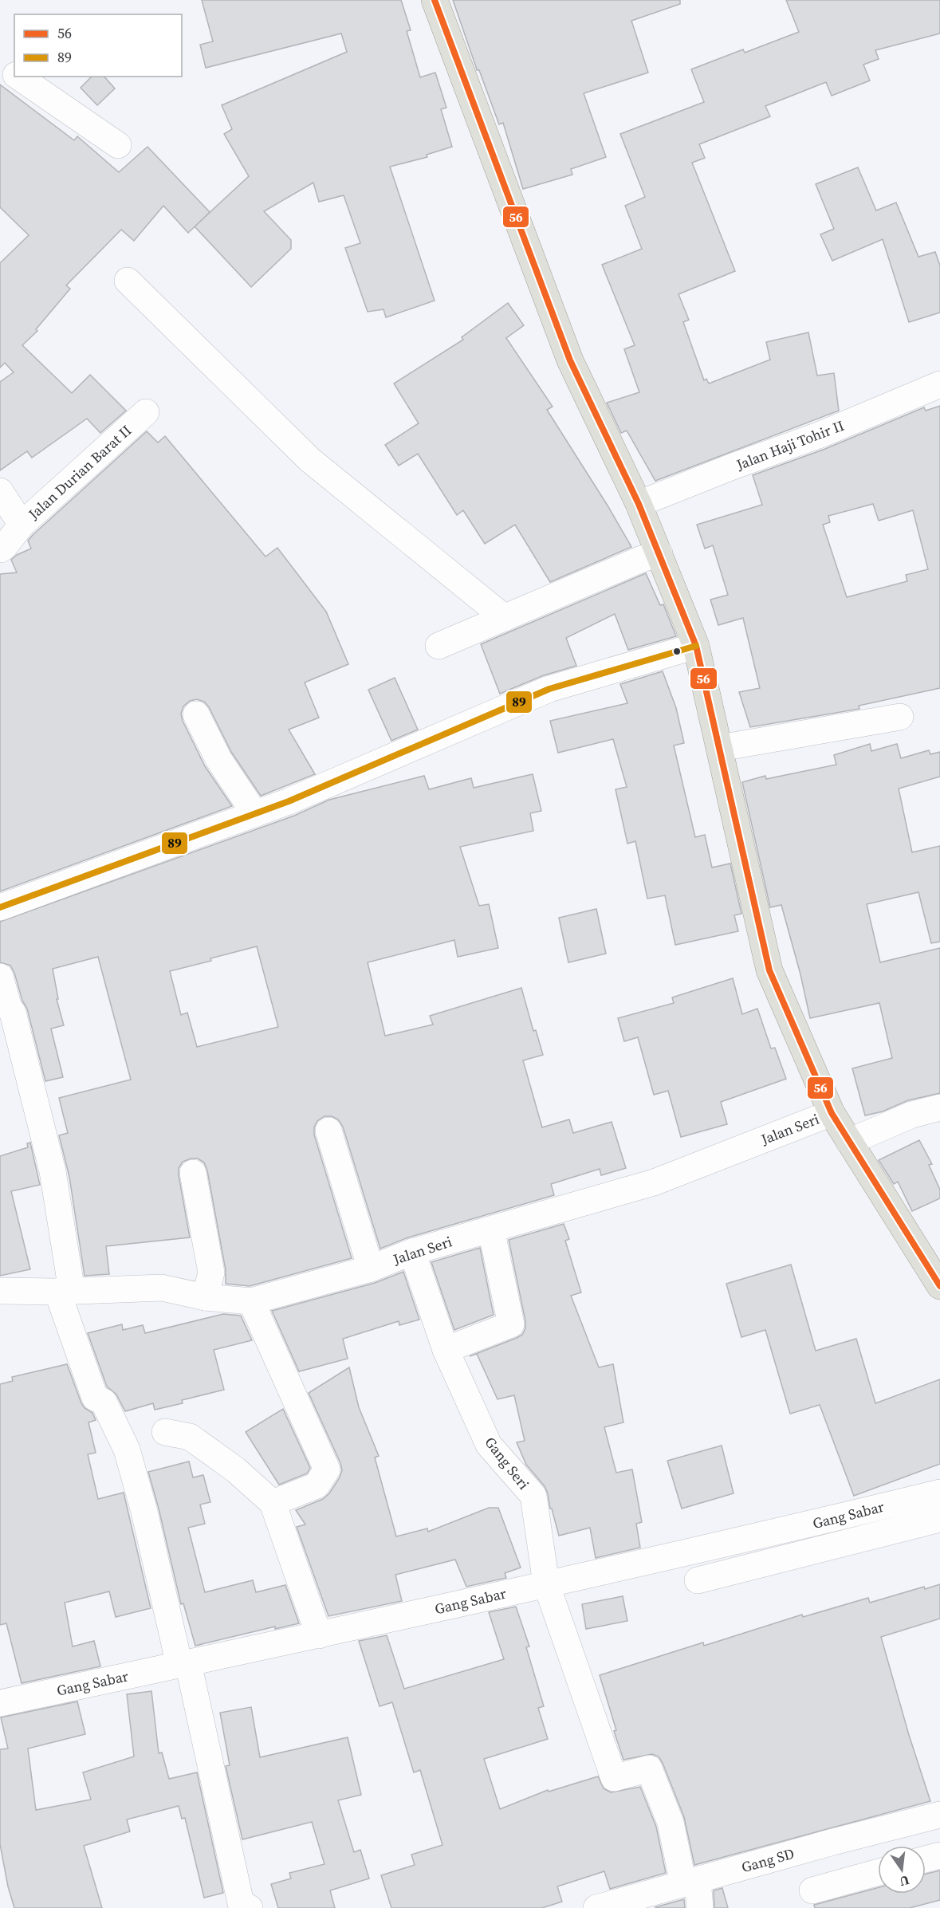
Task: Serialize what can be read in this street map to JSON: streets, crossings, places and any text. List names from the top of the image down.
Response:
{
  "streets": {
    "street": [
      "Jalan Haji Tohir II",
      "Jalan Durian Barat II",
      "Jalan Seri",
      "Gang Seri",
      "Gang Sabar",
      "Gang SD"
    ]
  },
  "crossings": [
    ["Jalan Seri", "Gang Seri"],
    ["Gang Seri", "Gang Sabar"],
    ["Gang Seri", "Gang SD"]
  ],
  "lines": ["transit line 56", "transit line 89"],
  "legend": ["56", "89"],
  "north": "bottom"
}
